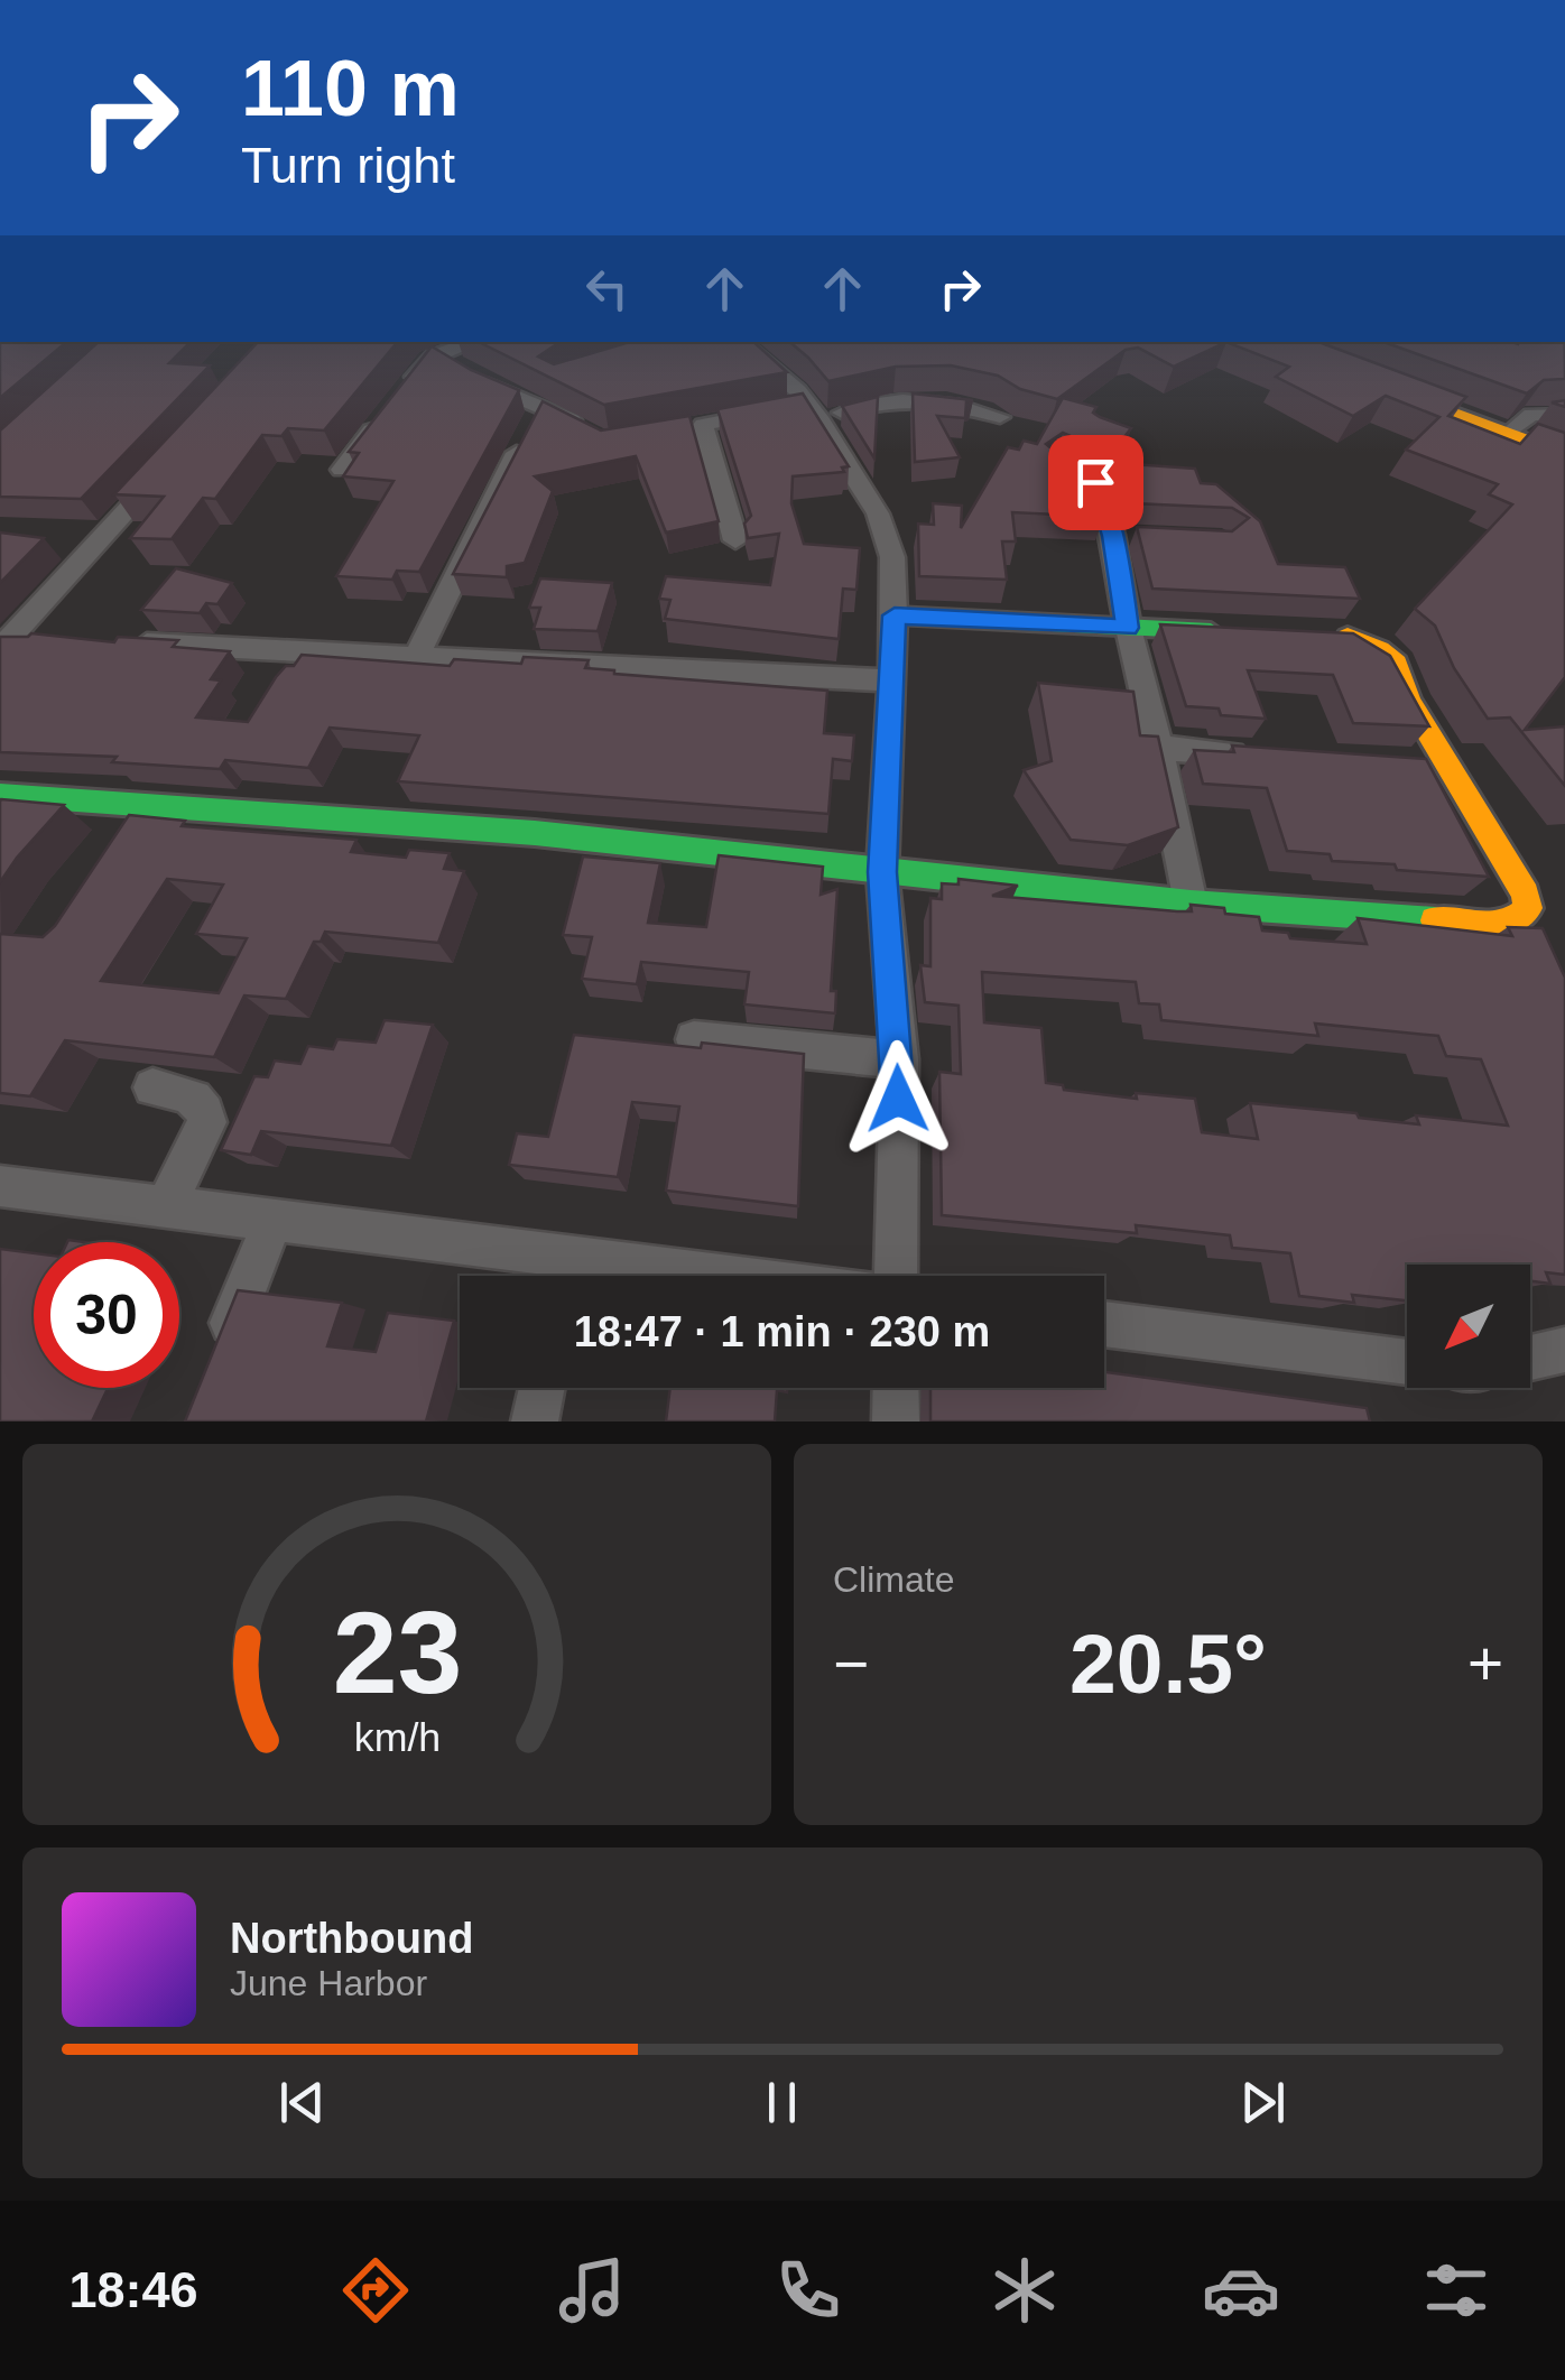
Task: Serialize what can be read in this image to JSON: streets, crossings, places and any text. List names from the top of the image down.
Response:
{
  "north": "bottom left",
  "page": {
    "turn": ["110 m", "Turn right"],
    "limit": "30",
    "trip": "18:47 · 1 min · 230 m",
    "tile": "Climate",
    "heat": ["−", "20.5°", "+"],
    "song": ["Northbound", "June Harbor"],
    "tabs": "18:46",
    "gauge": ["23", "km/h"]
  }
}
